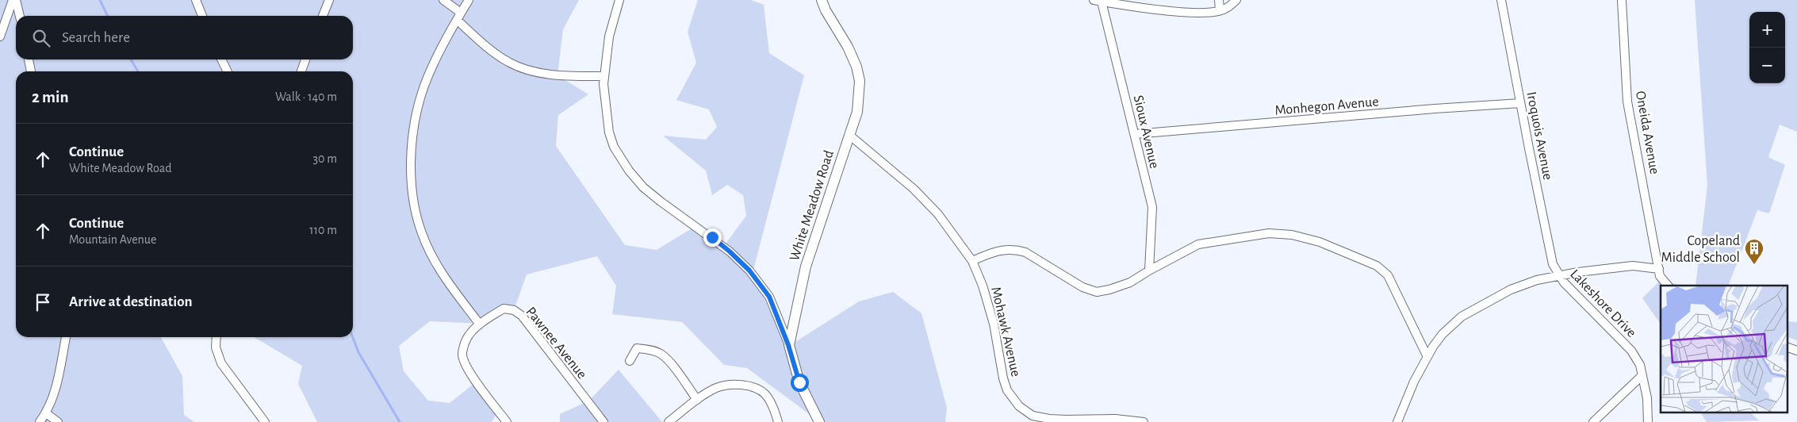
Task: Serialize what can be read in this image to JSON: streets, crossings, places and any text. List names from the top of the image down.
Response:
{
  "streets": {
    "street": [
      "Monhegon Avenue",
      "Sioux Avenue",
      "Oneida Avenue",
      "Iroquois Avenue",
      "White Meadow Road",
      "Lakeshore Drive",
      "Mohawk Avenue",
      "Pawnee Avenue"
    ]
  },
  "crossings": [
    ["Monhegon Avenue", "Sioux Avenue"],
    ["Monhegon Avenue", "Iroquois Avenue"],
    ["Oneida Avenue", "Lakeshore Drive"],
    ["Iroquois Avenue", "Lakeshore Drive"],
    ["White Meadow Road", "Mohawk Avenue"]
  ],
  "places": {
    "building": ["Copeland Middle School"]
  },
  "page": {
    "map_buttons": ["+", "−"],
    "search": "Search here",
    "heading": ["2 min", "Walk · 140 m"],
    "list": [
      ["Continue", "White Meadow Road", "30 m"],
      ["Continue", "Mountain Avenue", "110 m"],
      "Arrive at destination"
    ]
  }
}
